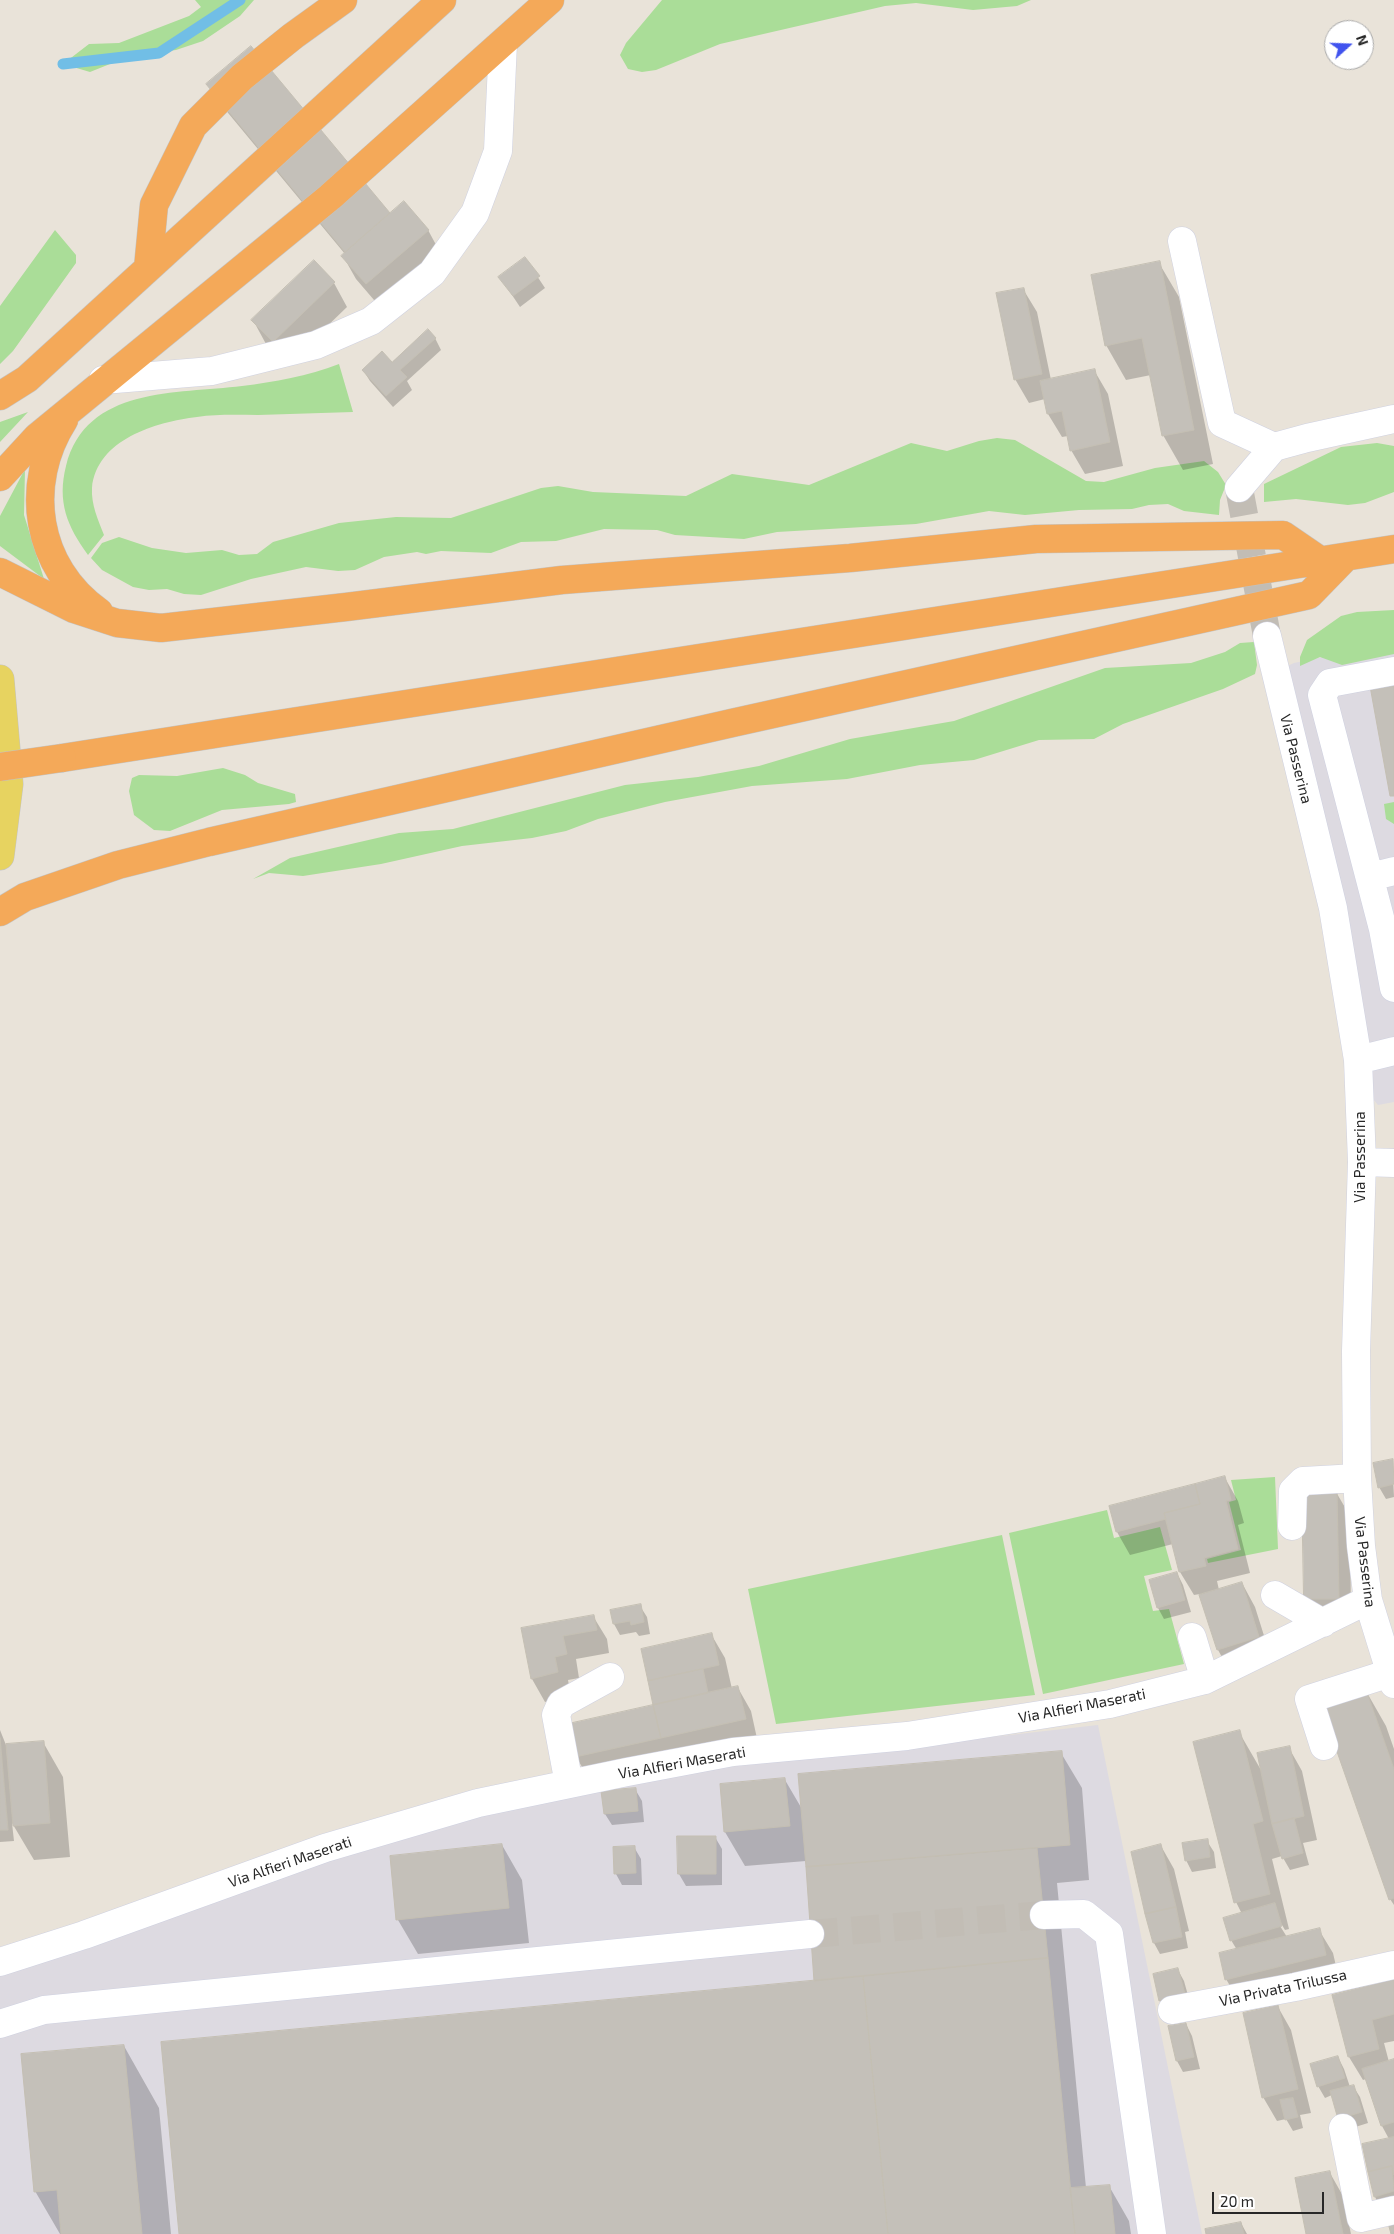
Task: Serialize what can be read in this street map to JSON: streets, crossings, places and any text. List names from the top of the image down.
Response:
{
  "streets": {
    "street": ["Via Passerina", "Via Alfieri Maserati", "Via Privata Trilussa"]
  },
  "crossings": [
    ["Via Passerina", "Via Alfieri Maserati"]
  ],
  "scale_bar": "20 m",
  "north": "right"
}
